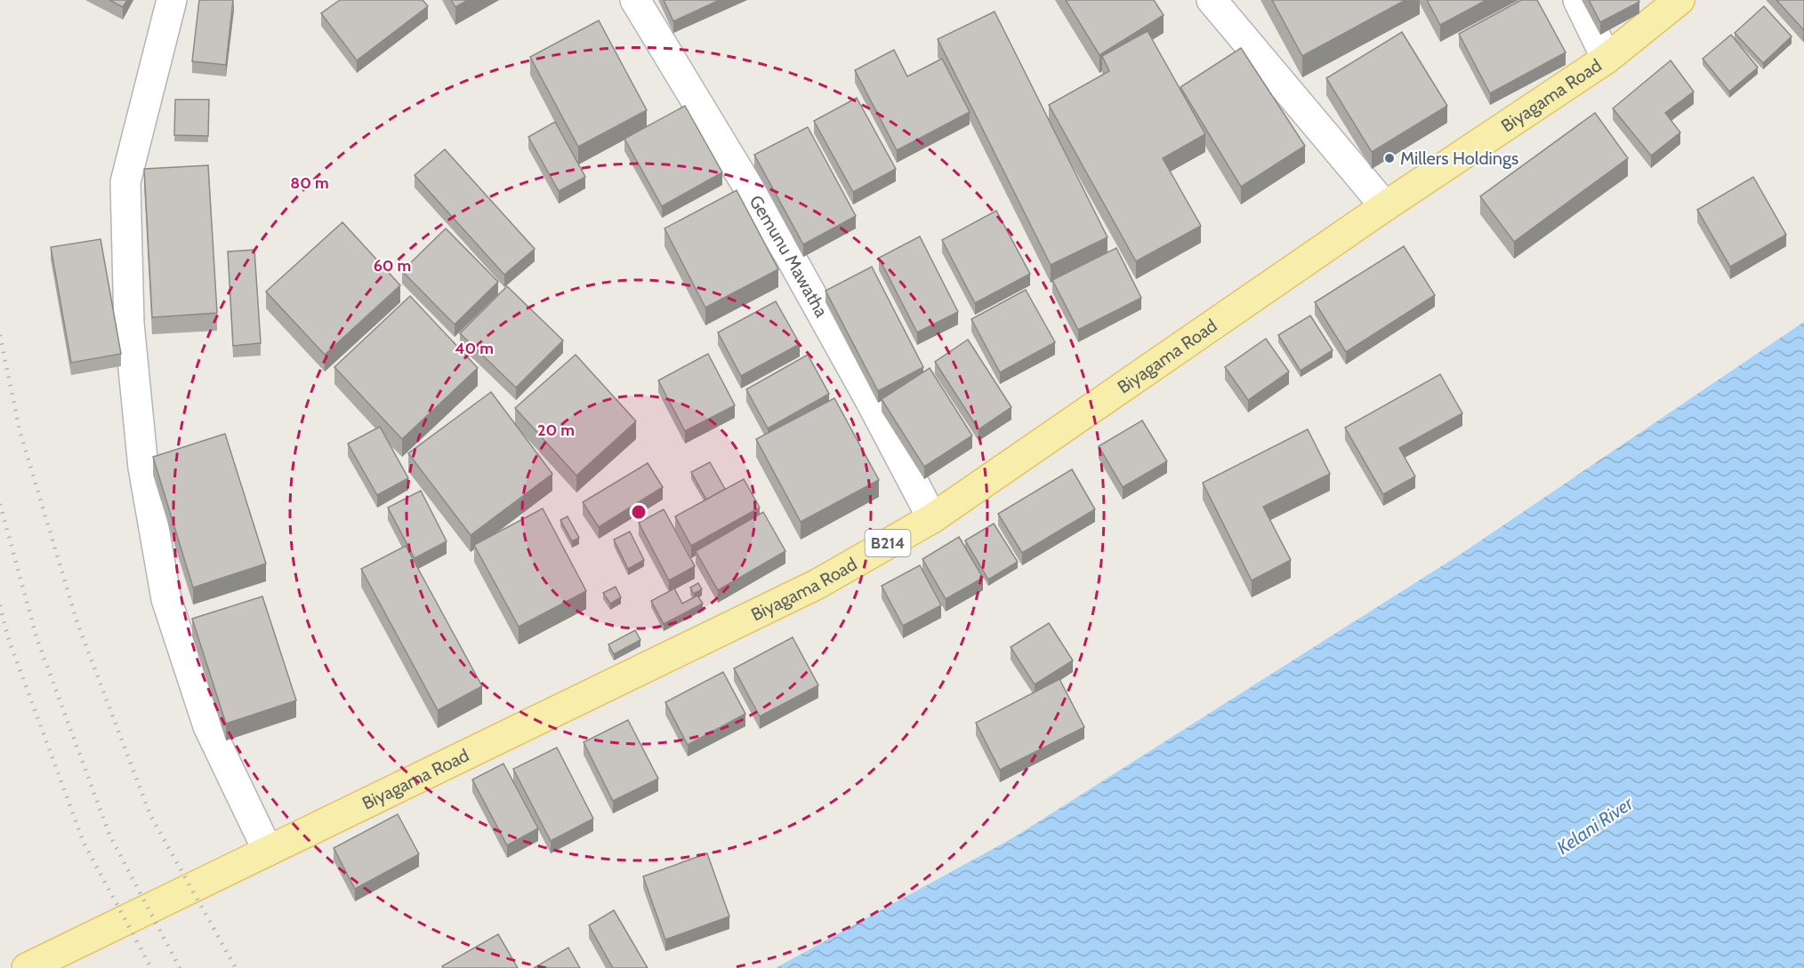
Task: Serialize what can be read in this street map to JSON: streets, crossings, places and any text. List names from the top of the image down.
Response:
{
  "streets": {
    "main road": ["Biyagama Road", "B214"],
    "street": ["Gemunu Mawatha"]
  },
  "crossings": [
    ["Biyagama Road", "Gemunu Mawatha"]
  ],
  "water": ["Kelani River"],
  "places": ["Millers Holdings"],
  "rings": [
    "80 m",
    "60 m",
    "40 m",
    "20 m"
  ]
}
